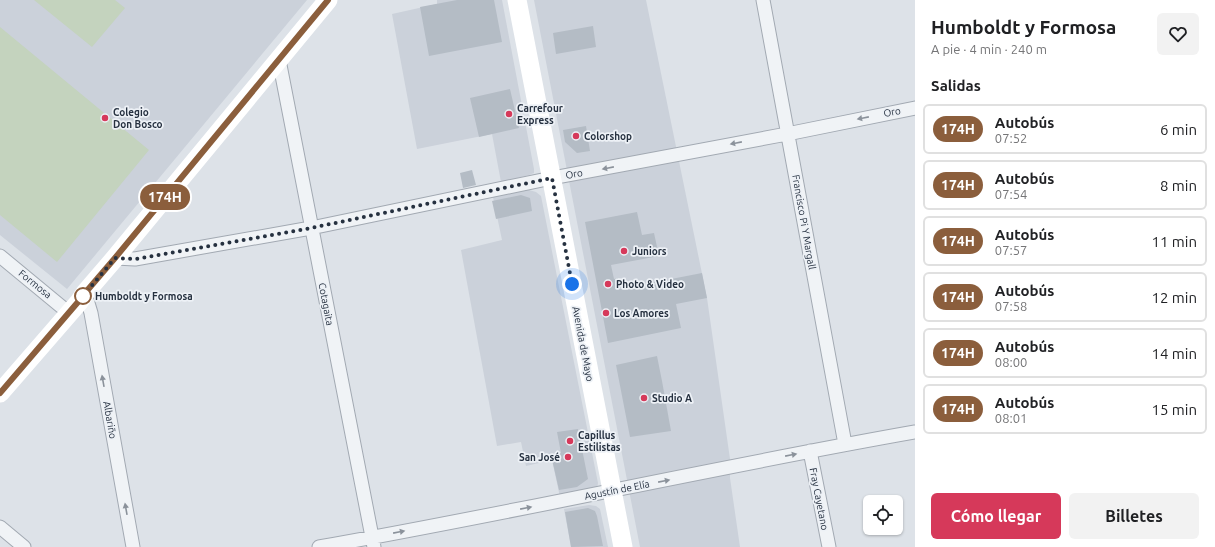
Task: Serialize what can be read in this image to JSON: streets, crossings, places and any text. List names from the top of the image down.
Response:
{
  "streets": {
    "main road": ["Avenida de Mayo"],
    "street": [
      "Oro",
      "Francisco Pi Y Margall",
      "Formosa",
      "Cotagaita",
      "Albariño",
      "Agustín de Elía",
      "Fray Cayetano"
    ]
  },
  "crossings": [
    ["Oro", "Francisco Pi Y Margall"],
    ["Oro", "Cotagaita"],
    ["Oro", "Avenida de Mayo"],
    ["Francisco Pi Y Margall", "Agustín de Elía"],
    ["Cotagaita", "Agustín de Elía"],
    ["Avenida de Mayo", "Agustín de Elía"],
    ["Agustín de Elía", "Fray Cayetano"]
  ],
  "one_way": ["Oro", "Albariño", "Agustín de Elía"],
  "places": [
    "Carrefour Express",
    "Colegio Don Bosco",
    "Colorshop",
    "Juniors",
    "Photo & Video",
    "Humboldt y Formosa",
    "Los Amores",
    "Studio A",
    "Capillus Estilistas",
    "San José"
  ],
  "lines": ["bus line 174H"],
  "page": {
    "on_map": "174H",
    "heading": [
      ["Humboldt y Formosa", "A pie · 4 min · 240 m"],
      "Salidas"
    ],
    "list": [
      {
        "mark": "174H",
        "name": "Autobús",
        "note": "07:52",
        "value": "6 min"
      },
      {
        "mark": "174H",
        "name": "Autobús",
        "note": "07:54",
        "value": "8 min"
      },
      {
        "mark": "174H",
        "name": "Autobús",
        "note": "07:57",
        "value": "11 min"
      },
      {
        "mark": "174H",
        "name": "Autobús",
        "note": "07:58",
        "value": "12 min"
      },
      {
        "mark": "174H",
        "name": "Autobús",
        "note": "08:00",
        "value": "14 min"
      },
      {
        "mark": "174H",
        "name": "Autobús",
        "note": "08:01",
        "value": "15 min"
      }
    ],
    "buttons": ["Cómo llegar", "Billetes"]
  }
}
